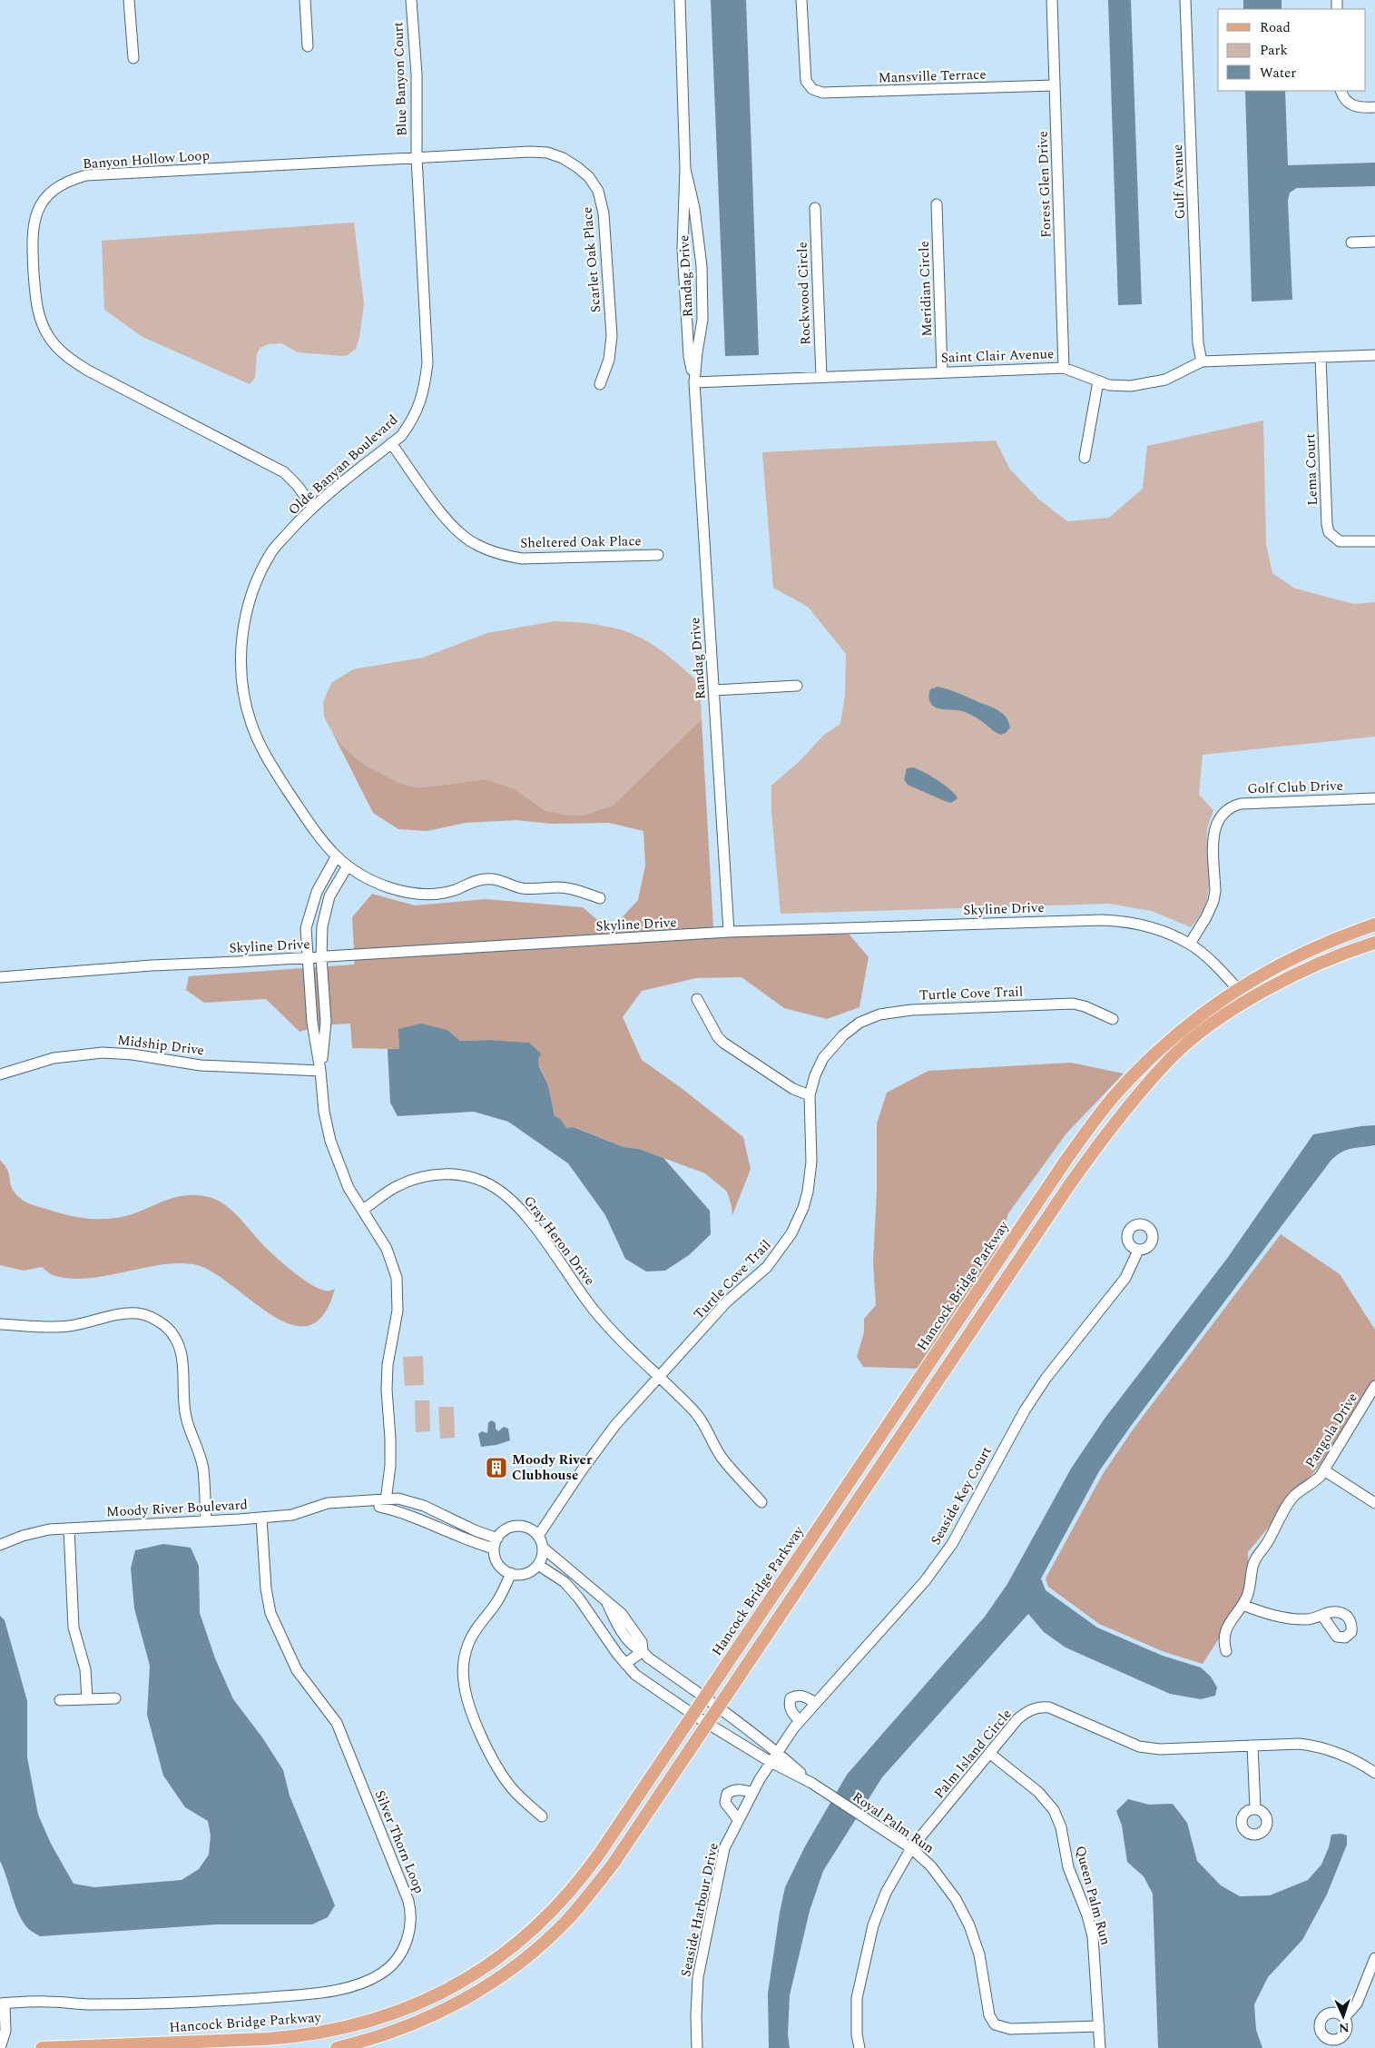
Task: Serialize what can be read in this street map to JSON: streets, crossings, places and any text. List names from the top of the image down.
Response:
{
  "streets": {
    "main road": ["Hancock Bridge Parkway"],
    "street": [
      "Mansville Terrace",
      "Blue Banyon Court",
      "Banyon Hollow Loop",
      "Gulf Avenue",
      "Forest Glen Drive",
      "Scarlet Oak Place",
      "Randag Drive",
      "Meridian Circle",
      "Rockwood Circle",
      "Saint Clair Avenue",
      "Olde Banyan Boulevard",
      "Lema Court",
      "Sheltered Oak Place",
      "Golf Club Drive",
      "Skyline Drive",
      "Turtle Cove Trail",
      "Midship Drive",
      "Gray Heron Drive",
      "Pangola Drive",
      "Seaside Key Court",
      "Moody River Boulevard",
      "Palm Island Circle",
      "Royal Palm Run",
      "Silver Thorn Loop",
      "Queen Palm Run",
      "Seaside Harbour Drive"
    ]
  },
  "crossings": [
    ["Mansville Terrace", "Forest Glen Drive"],
    ["Blue Banyon Court", "Banyon Hollow Loop"],
    ["Blue Banyon Court", "Scarlet Oak Place"],
    ["Blue Banyon Court", "Olde Banyan Boulevard"],
    ["Banyon Hollow Loop", "Scarlet Oak Place"],
    ["Banyon Hollow Loop", "Olde Banyan Boulevard"],
    ["Gulf Avenue", "Saint Clair Avenue"],
    ["Forest Glen Drive", "Saint Clair Avenue"],
    ["Scarlet Oak Place", "Olde Banyan Boulevard"],
    ["Randag Drive", "Saint Clair Avenue"],
    ["Randag Drive", "Skyline Drive"],
    ["Meridian Circle", "Saint Clair Avenue"],
    ["Rockwood Circle", "Saint Clair Avenue"],
    ["Saint Clair Avenue", "Lema Court"],
    ["Olde Banyan Boulevard", "Sheltered Oak Place"],
    ["Golf Club Drive", "Skyline Drive"],
    ["Skyline Drive", "Hancock Bridge Parkway"],
    ["Turtle Cove Trail", "Gray Heron Drive"],
    ["Turtle Cove Trail", "Moody River Boulevard"],
    ["Hancock Bridge Parkway", "Royal Palm Run"],
    ["Seaside Key Court", "Royal Palm Run"],
    ["Seaside Key Court", "Seaside Harbour Drive"],
    ["Moody River Boulevard", "Silver Thorn Loop"],
    ["Palm Island Circle", "Royal Palm Run"],
    ["Palm Island Circle", "Queen Palm Run"],
    ["Royal Palm Run", "Queen Palm Run"],
    ["Royal Palm Run", "Seaside Harbour Drive"]
  ],
  "places": {
    "building": ["Moody River Clubhouse"]
  },
  "legend": ["Road", "Park", "Water"],
  "north": "bottom"
}
